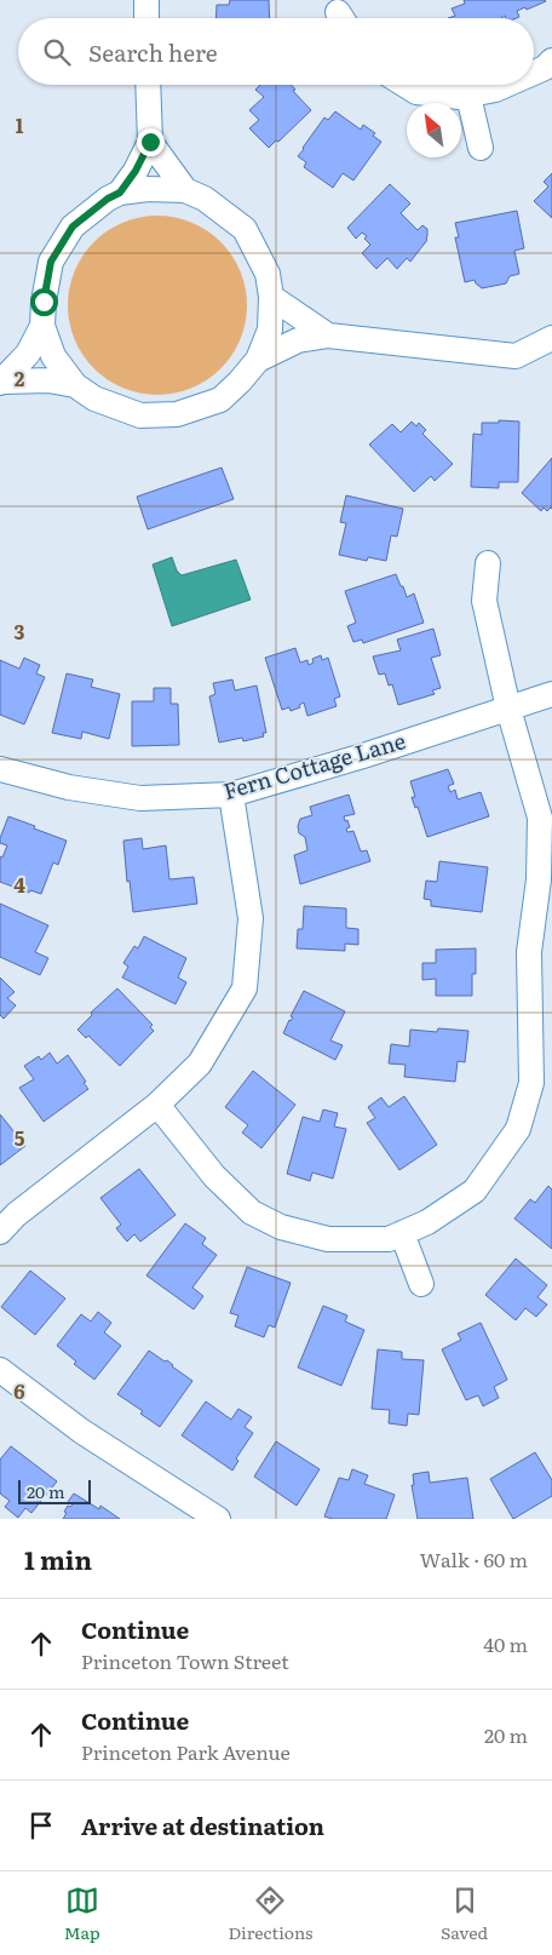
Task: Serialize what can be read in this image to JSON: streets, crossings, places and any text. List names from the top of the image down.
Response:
{
  "streets": {
    "street": ["Fern Cottage Lane"]
  },
  "scale_bar": "20 m",
  "north": "top left",
  "page": {
    "search": "Search here",
    "scale": "20 m",
    "heading": ["1 min", "Walk · 60 m"],
    "list": [
      ["Continue", "Princeton Town Street", "40 m"],
      ["Continue", "Princeton Park Avenue", "20 m"],
      "Arrive at destination"
    ],
    "nav": ["Map", "Directions", "Saved"]
  },
  "grid": {
    "rows": [
      "1",
      "2",
      "3",
      "4",
      "5",
      "6"
    ]
  }
}
